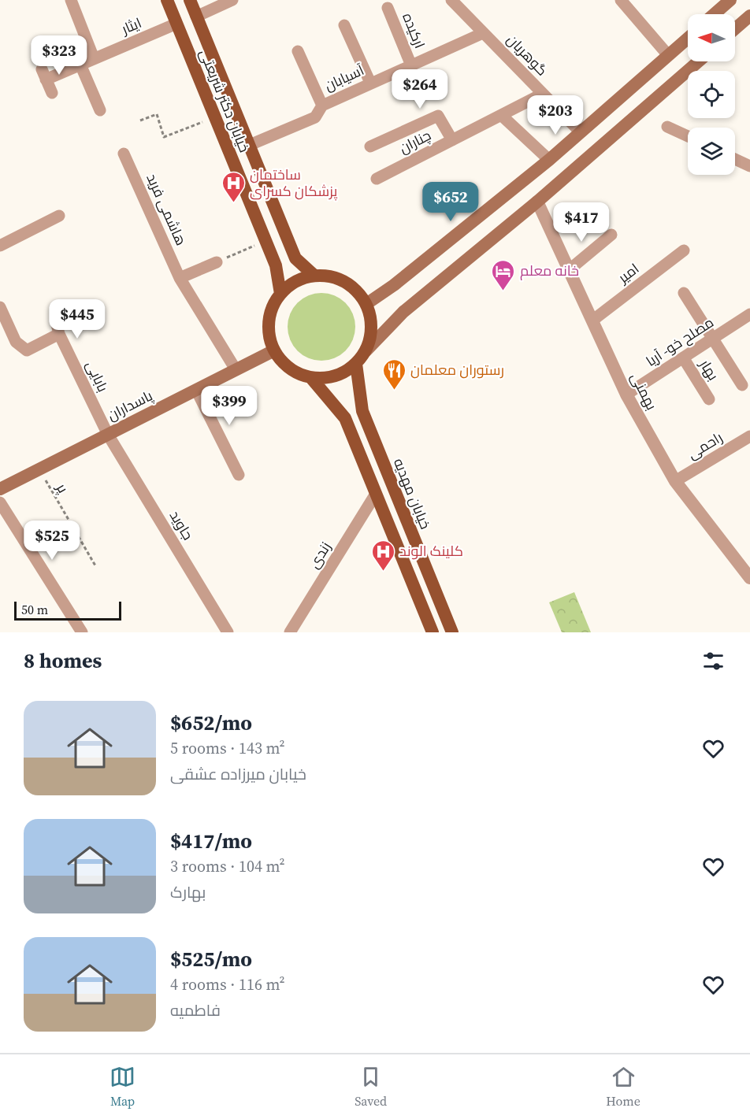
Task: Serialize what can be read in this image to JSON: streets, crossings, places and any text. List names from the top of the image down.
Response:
{
  "streets": {
    "main road": ["خیابان دکتر شریعتی", "پاسداران", "خیابان مهدیه"],
    "street": [
      "ایثار",
      "ارکیده",
      "گوهریان",
      "آسیابان",
      "چناران",
      "هاشمی فرید",
      "امیر",
      "مصلح خو- آریا",
      "بهار",
      "بابایی",
      "بهمنی",
      "راحمی",
      "جاوید",
      "زندی"
    ],
    "path": ["پر"]
  },
  "crossings": [
    ["ایثار", "خیابان دکتر شریعتی"],
    ["ارکیده", "آسیابان"],
    ["گوهریان", "آسیابان"],
    ["گوهریان", "چناران"],
    ["آسیابان", "خیابان دکتر شریعتی"],
    ["خیابان دکتر شریعتی", "پاسداران"],
    ["خیابان دکتر شریعتی", "خیابان مهدیه"],
    ["هاشمی فرید", "پاسداران"],
    ["امیر", "بهمنی"],
    ["مصلح خو- آریا", "بهار"],
    ["مصلح خو- آریا", "بهمنی"],
    ["بابایی", "پاسداران"],
    ["بابایی", "جاوید"],
    ["بهمنی", "راحمی"],
    ["پاسداران", "پر"],
    ["پاسداران", "خیابان مهدیه"],
    ["پاسداران", "جاوید"]
  ],
  "places": {
    "hospital": ["ساختمان پزشکان کسرای", "کلینک الوند"],
    "hotel": ["خانه معلم"],
    "restaurant": ["رستوران معلمان"]
  },
  "scale_bar": "50 m",
  "north": "left",
  "page": {
    "price": [
      "$323",
      "$264",
      "$203",
      "$652",
      "$417",
      "$445",
      "$399",
      "$525"
    ],
    "scale": "50 m",
    "heading": "8 homes",
    "list": [
      {
        "name": "$652/mo",
        "note": "5 rooms · 143 m² · خیابان میرزاده عشقی"
      },
      {
        "name": "$417/mo",
        "note": "3 rooms · 104 m² · بهارک"
      },
      {
        "name": "$525/mo",
        "note": "4 rooms · 116 m² · فاطمیه"
      }
    ],
    "tabs": ["Map", "Saved", "Home"]
  }
}
